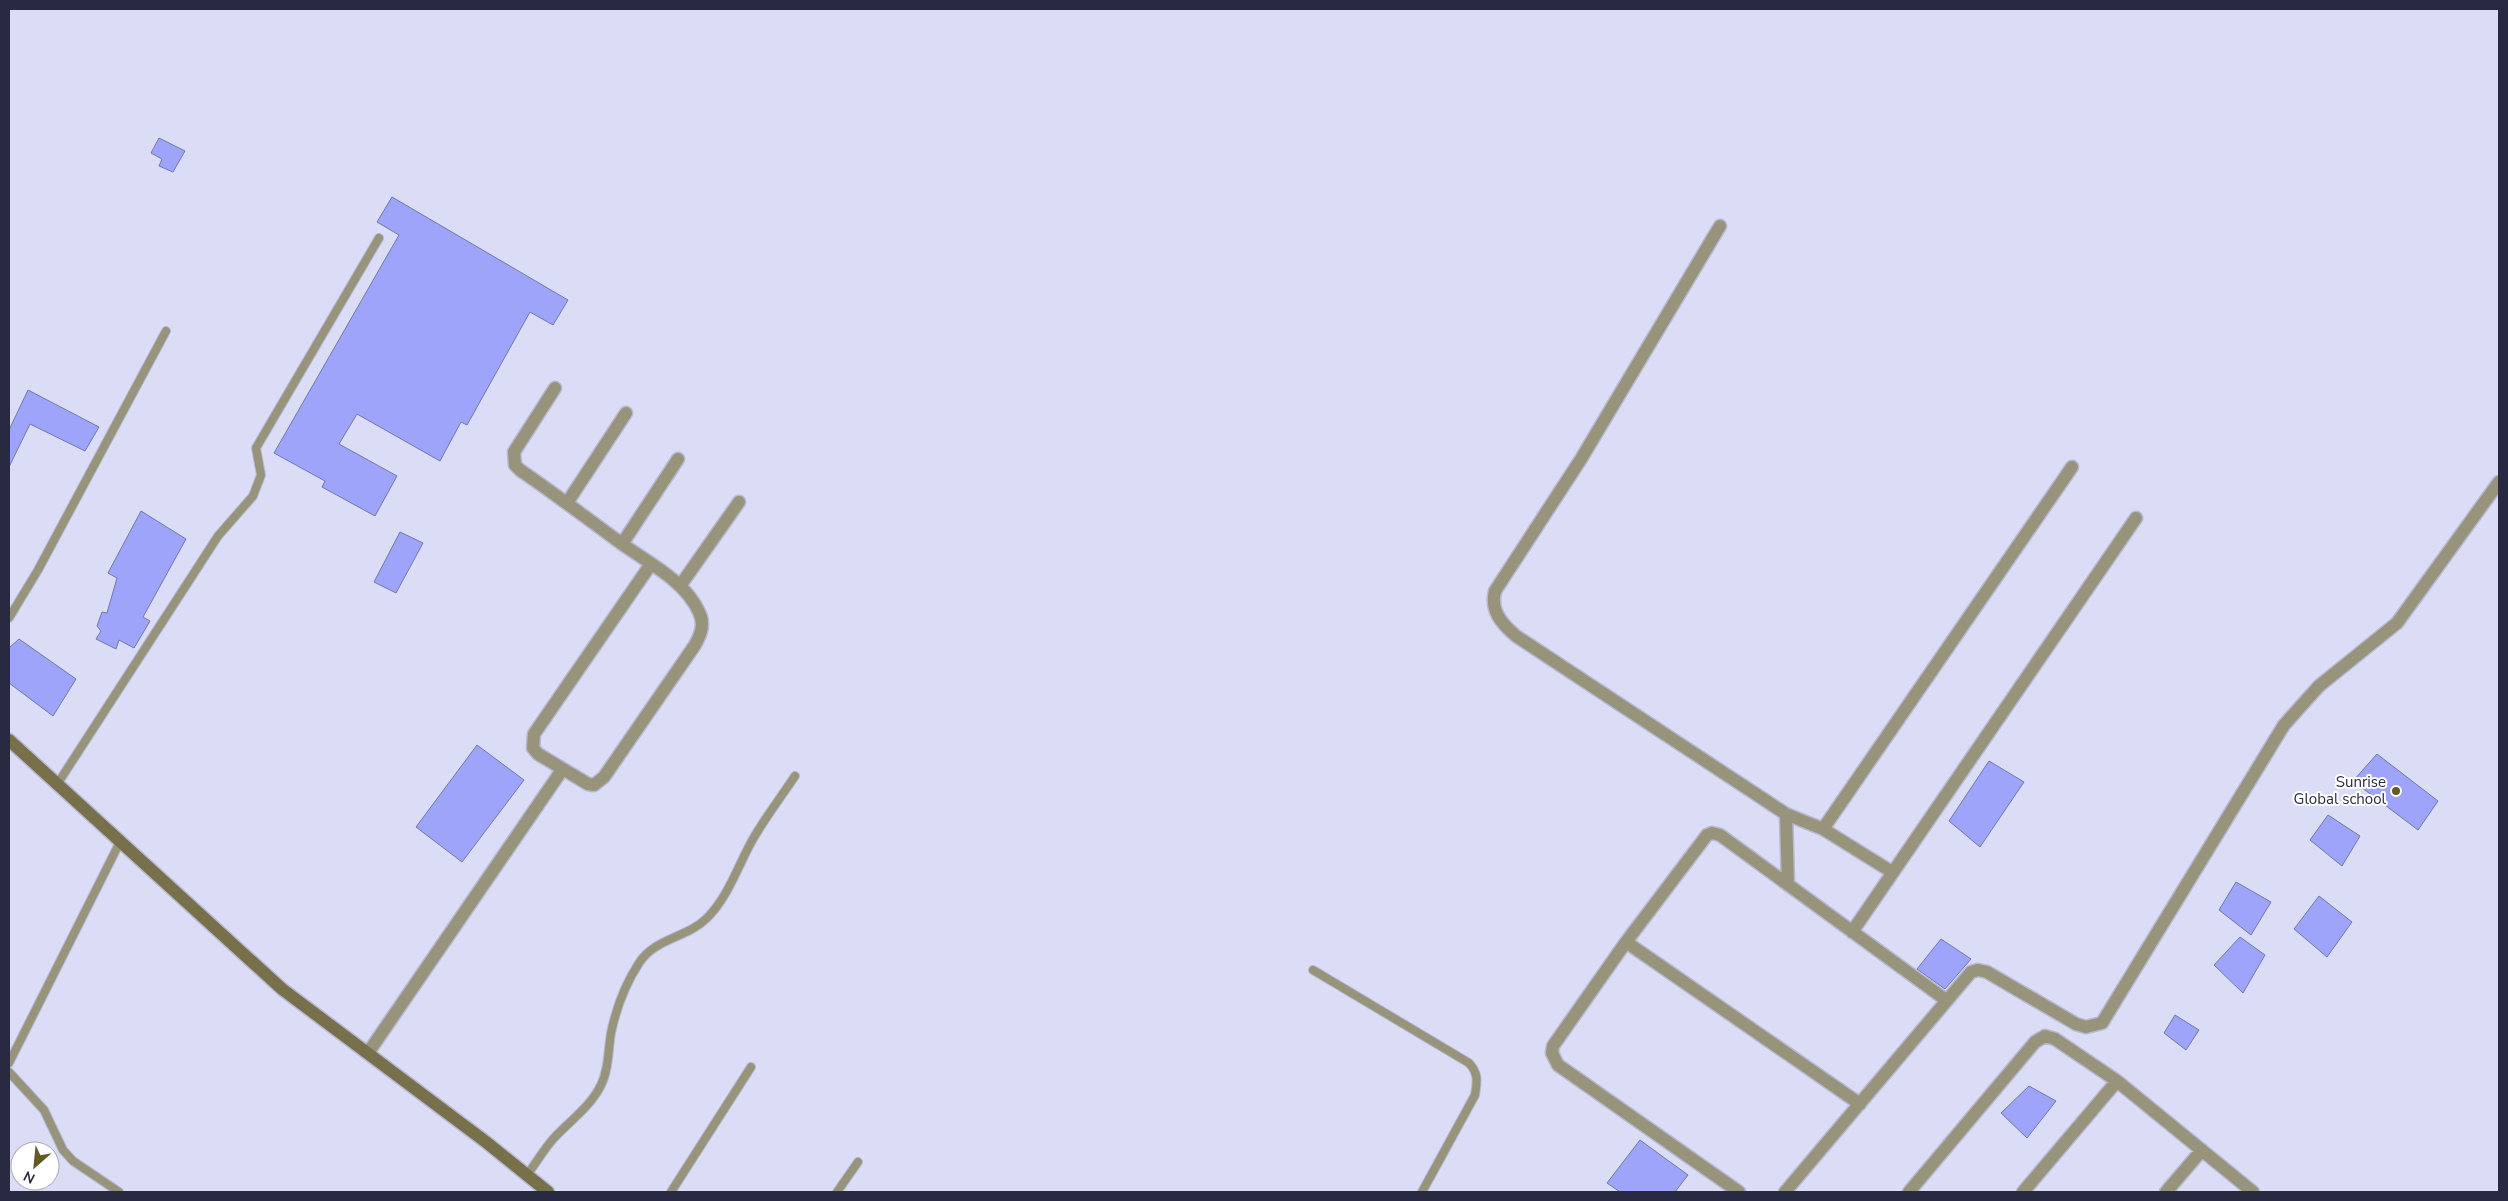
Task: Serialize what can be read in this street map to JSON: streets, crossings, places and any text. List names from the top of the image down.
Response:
{
  "places": ["Sunrise Global school"],
  "north": "bottom left"
}
